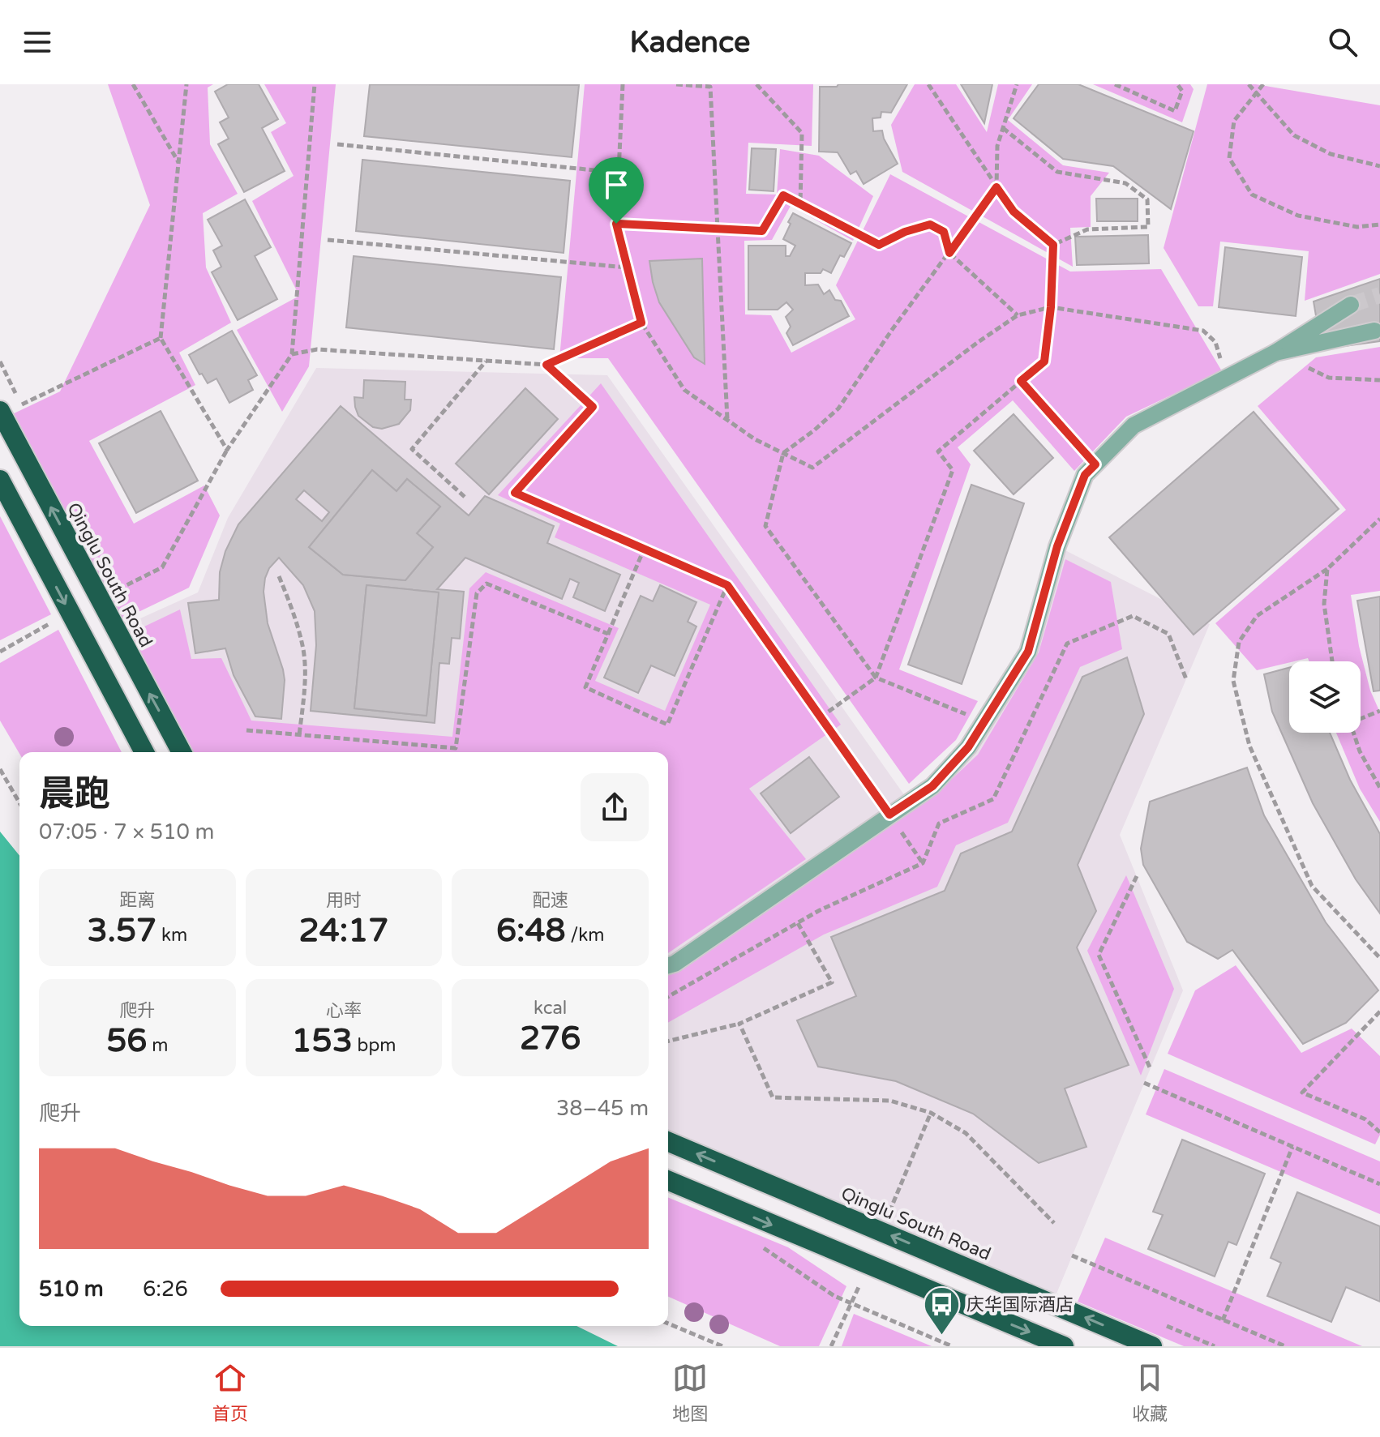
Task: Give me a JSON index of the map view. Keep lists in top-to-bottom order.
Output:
{
  "streets": {
    "highway": ["Qinglu South Road"]
  },
  "places": {
    "bus stop": ["庆华国际酒店"]
  },
  "page": {
    "header": "Kadence",
    "heading": ["晨跑", "07:05 · 7 × 510 m"],
    "stats": [
      ["距离", "3.57 km"],
      ["用时", "24:17"],
      ["配速", "6:48 /km"],
      ["爬升", "56 m"],
      ["心率", "153 bpm"],
      ["kcal", "276"]
    ],
    "chart": ["爬升", "38–45 m"],
    "list": [
      {
        "name": "510 m",
        "note": "6:26"
      }
    ],
    "tabs": ["首页", "地图", "收藏"]
  }
}
